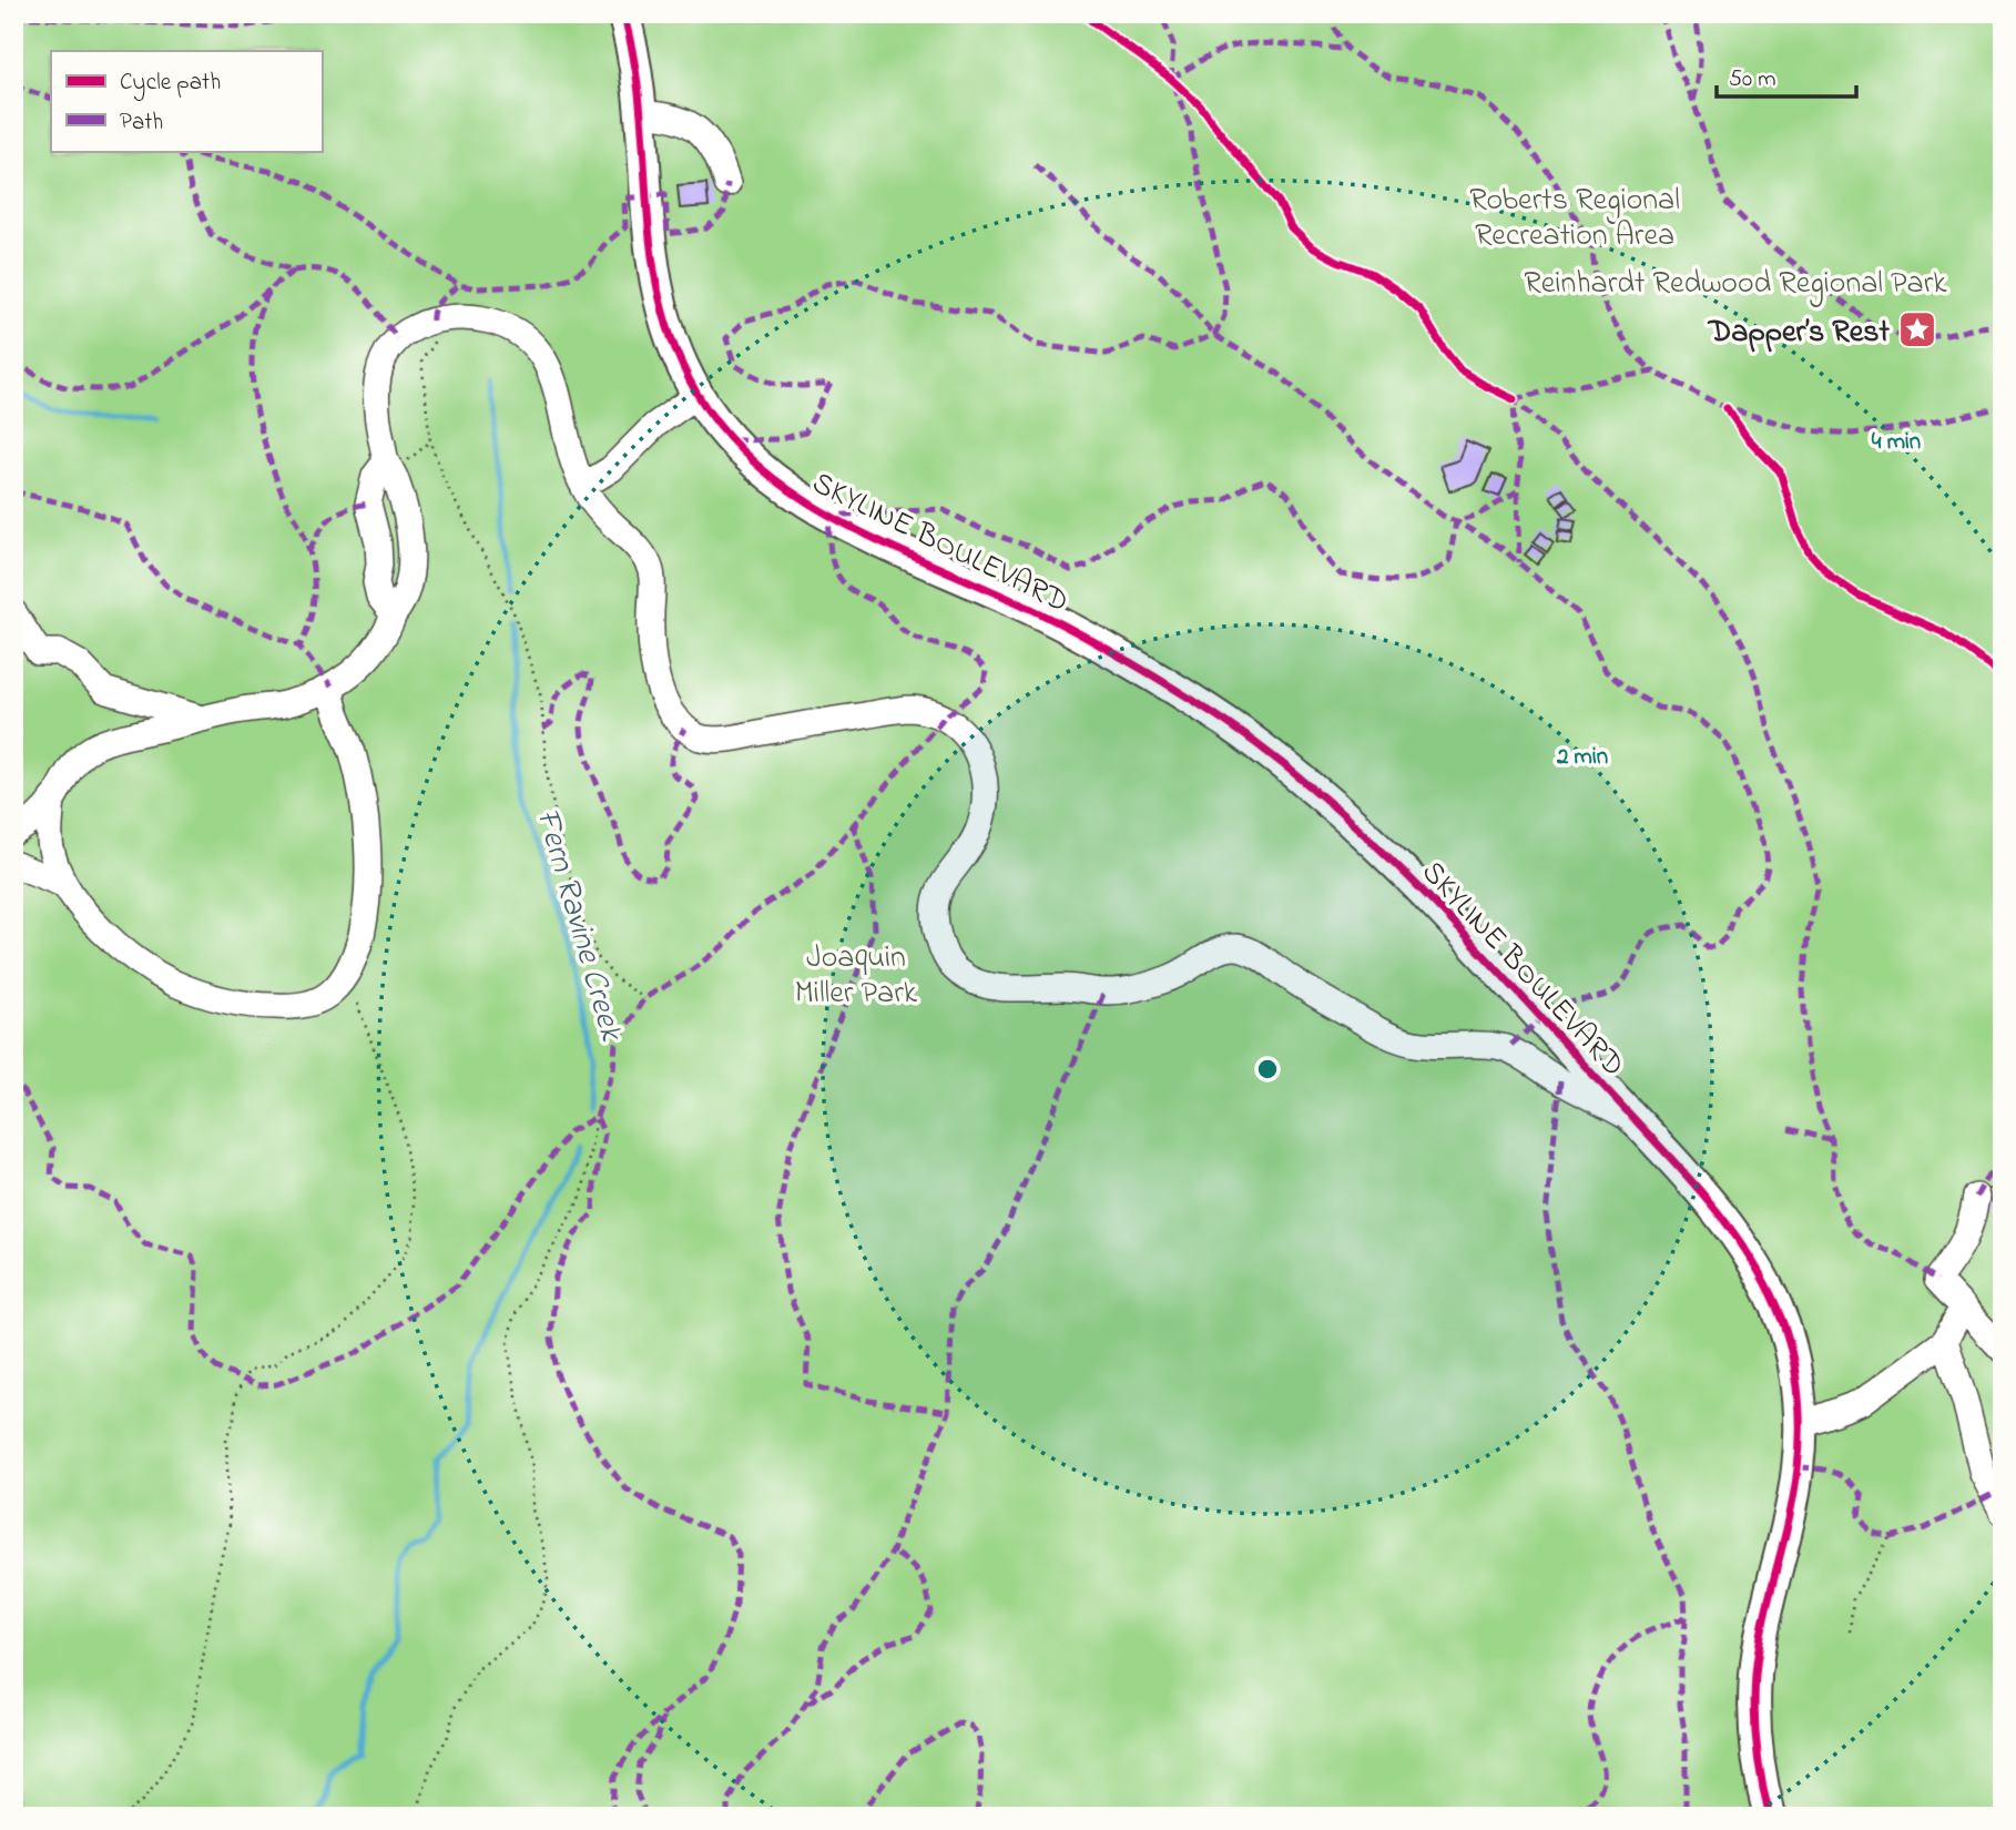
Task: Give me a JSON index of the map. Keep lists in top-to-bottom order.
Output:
{
  "streets": {
    "main road": ["SKYLINE BOULEVARD"]
  },
  "water": ["Fern Ravine Creek"],
  "parks": ["Roberts Regional Recreation Area", "Reinhardt Redwood Regional Park", "Joaquin Miller Park"],
  "places": {
    "place": ["Dapper’s Rest"]
  },
  "legend": ["Cycle path", "Path"],
  "scale_bar": "50 m",
  "rings": ["4 min", "2 min"]
}
